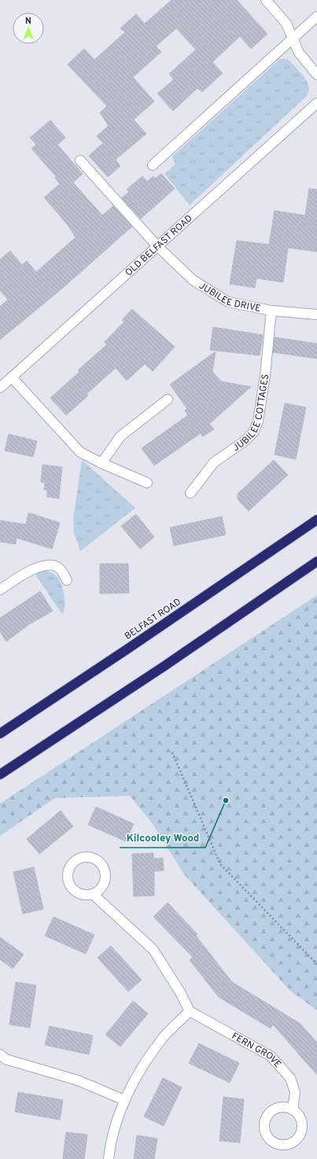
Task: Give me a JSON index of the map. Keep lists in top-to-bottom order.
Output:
{
  "streets": {
    "highway": ["BELFAST ROAD"],
    "street": [
      "OLD BELFAST ROAD",
      "JUBILEE DRIVE",
      "JUBILEE COTTAGES",
      "FERN GROVE"
    ]
  },
  "crossings": [
    ["OLD BELFAST ROAD", "JUBILEE DRIVE"],
    ["JUBILEE DRIVE", "JUBILEE COTTAGES"]
  ],
  "places": ["Kilcooley Wood"],
  "north": "top"
}
